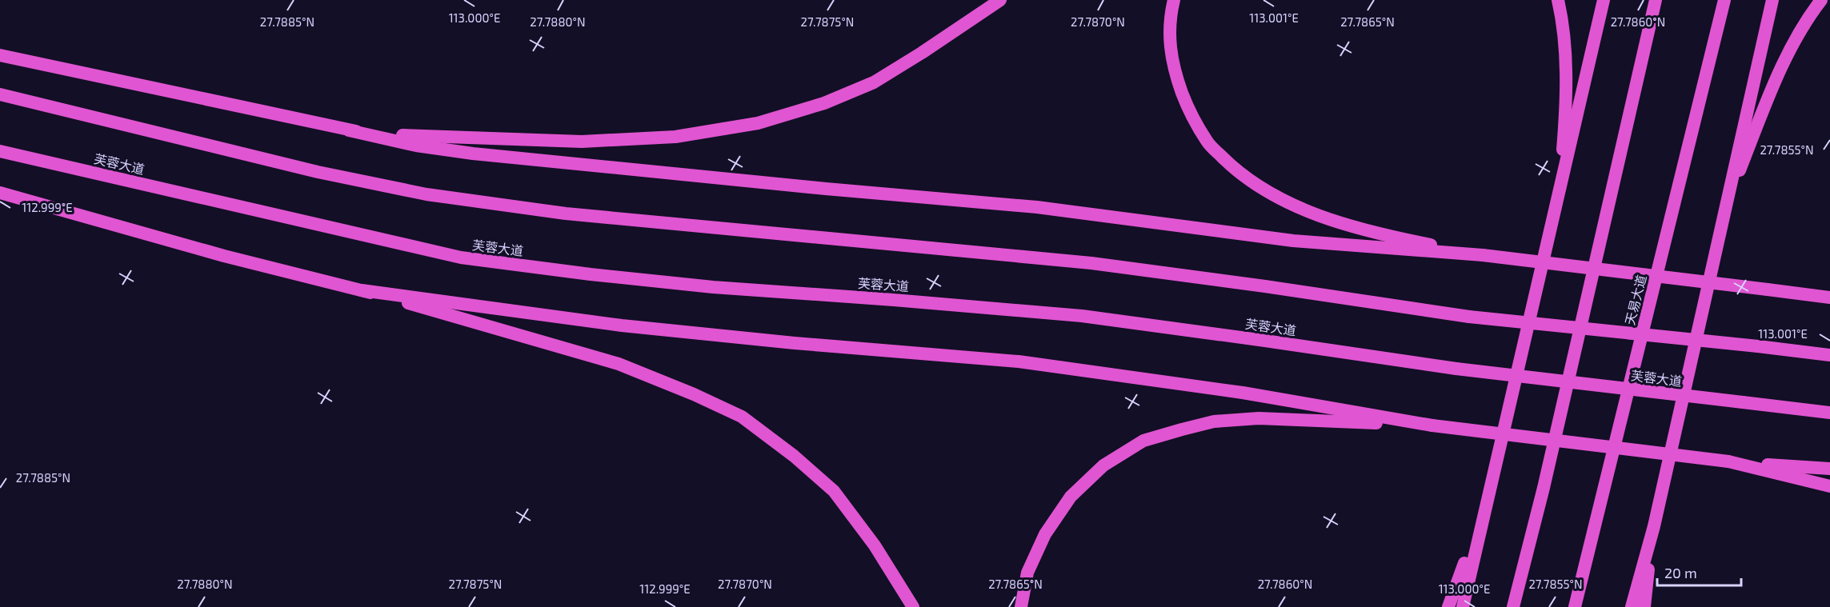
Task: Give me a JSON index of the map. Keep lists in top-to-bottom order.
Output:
{
  "streets": {
    "highway": ["芙蓉大道", "天易大道"]
  },
  "scale_bar": "20 m",
  "coordinates": [
    "113.000°E",
    "113.001°E",
    "27.7880°N",
    "27.7860°N",
    "27.7885°N",
    "27.7875°N",
    "27.7870°N",
    "27.7865°N",
    "27.7855°N",
    "112.999°E"
  ]
}
